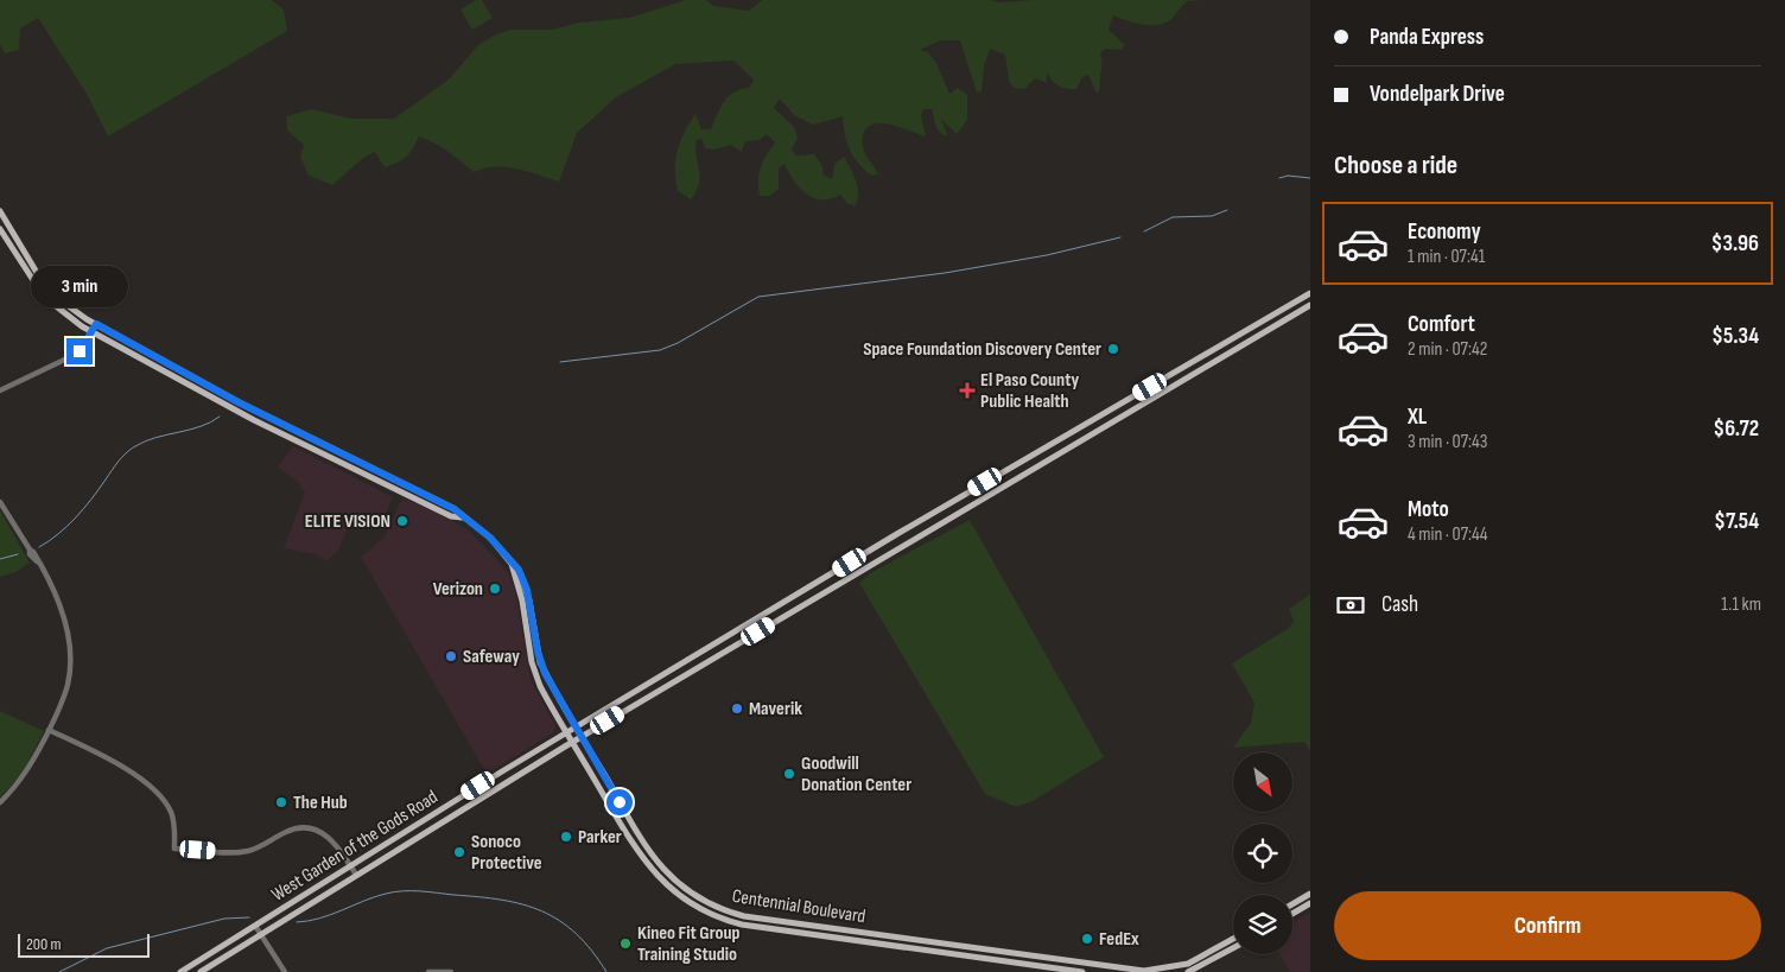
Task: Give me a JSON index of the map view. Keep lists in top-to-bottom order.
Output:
{
  "streets": {
    "main road": ["West Garden of the Gods Road", "Centennial Boulevard"]
  },
  "crossings": [
    ["West Garden of the Gods Road", "Centennial Boulevard"]
  ],
  "places": {
    "other": [
      "Space Foundation Discovery Center",
      "ELITE VISION",
      "Verizon",
      "Safeway",
      "Maverik",
      "Goodwill Donation Center",
      "The Hub",
      "Parker",
      "Sonoco Protective",
      "FedEx",
      "Kineo Fit Group Training Studio"
    ],
    "health": ["El Paso County Public Health"]
  },
  "scale_bar": "200 m",
  "north": "bottom right",
  "page": {
    "banner": ["Panda Express", "Vondelpark Drive"],
    "heading": "Choose a ride",
    "list": [
      {
        "name": "Economy",
        "note": "1 min · 07:41",
        "value": "$3.96"
      },
      {
        "name": "Comfort",
        "note": "2 min · 07:42",
        "value": "$5.34"
      },
      {
        "name": "XL",
        "note": "3 min · 07:43",
        "value": "$6.72"
      },
      {
        "name": "Moto",
        "note": "4 min · 07:44",
        "value": "$7.54"
      }
    ],
    "bubble": "3 min",
    "pay": ["Cash", "1.1 km"],
    "buttons": "Confirm",
    "scale": "200 m"
  }
}
